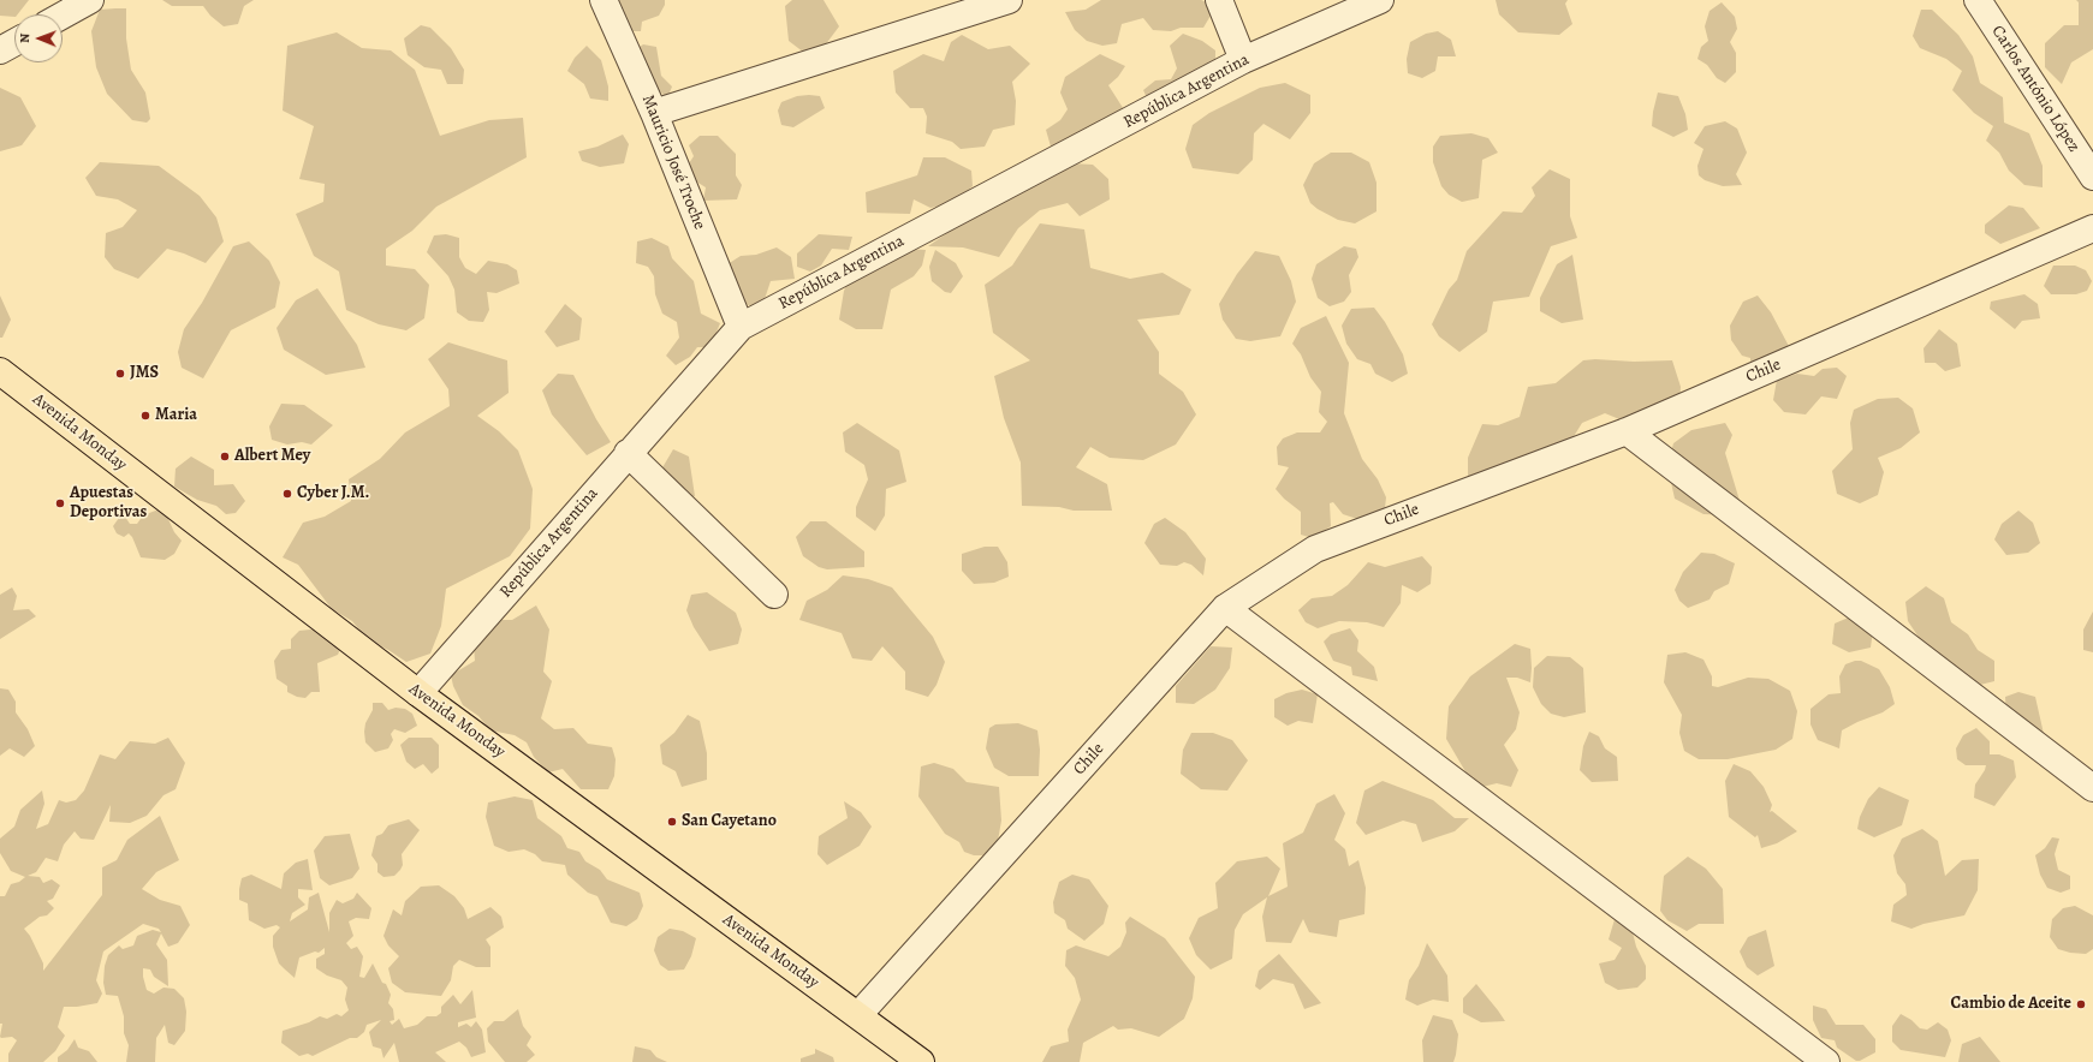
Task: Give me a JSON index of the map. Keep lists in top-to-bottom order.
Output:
{
  "streets": {
    "main road": ["Avenida Monday"],
    "street": [
      "Carlos António López",
      "República Argentina",
      "Mauricio José Troche",
      "Chile"
    ]
  },
  "crossings": [
    ["República Argentina", "Mauricio José Troche"],
    ["República Argentina", "Avenida Monday"],
    ["Chile", "Avenida Monday"]
  ],
  "places": [
    "JMS",
    "Maria",
    "Albert Mey",
    "Cyber J.M.",
    "Apuestas Deportivas",
    "San Cayetano",
    "Cambio de Aceite"
  ],
  "north": "left"
}
